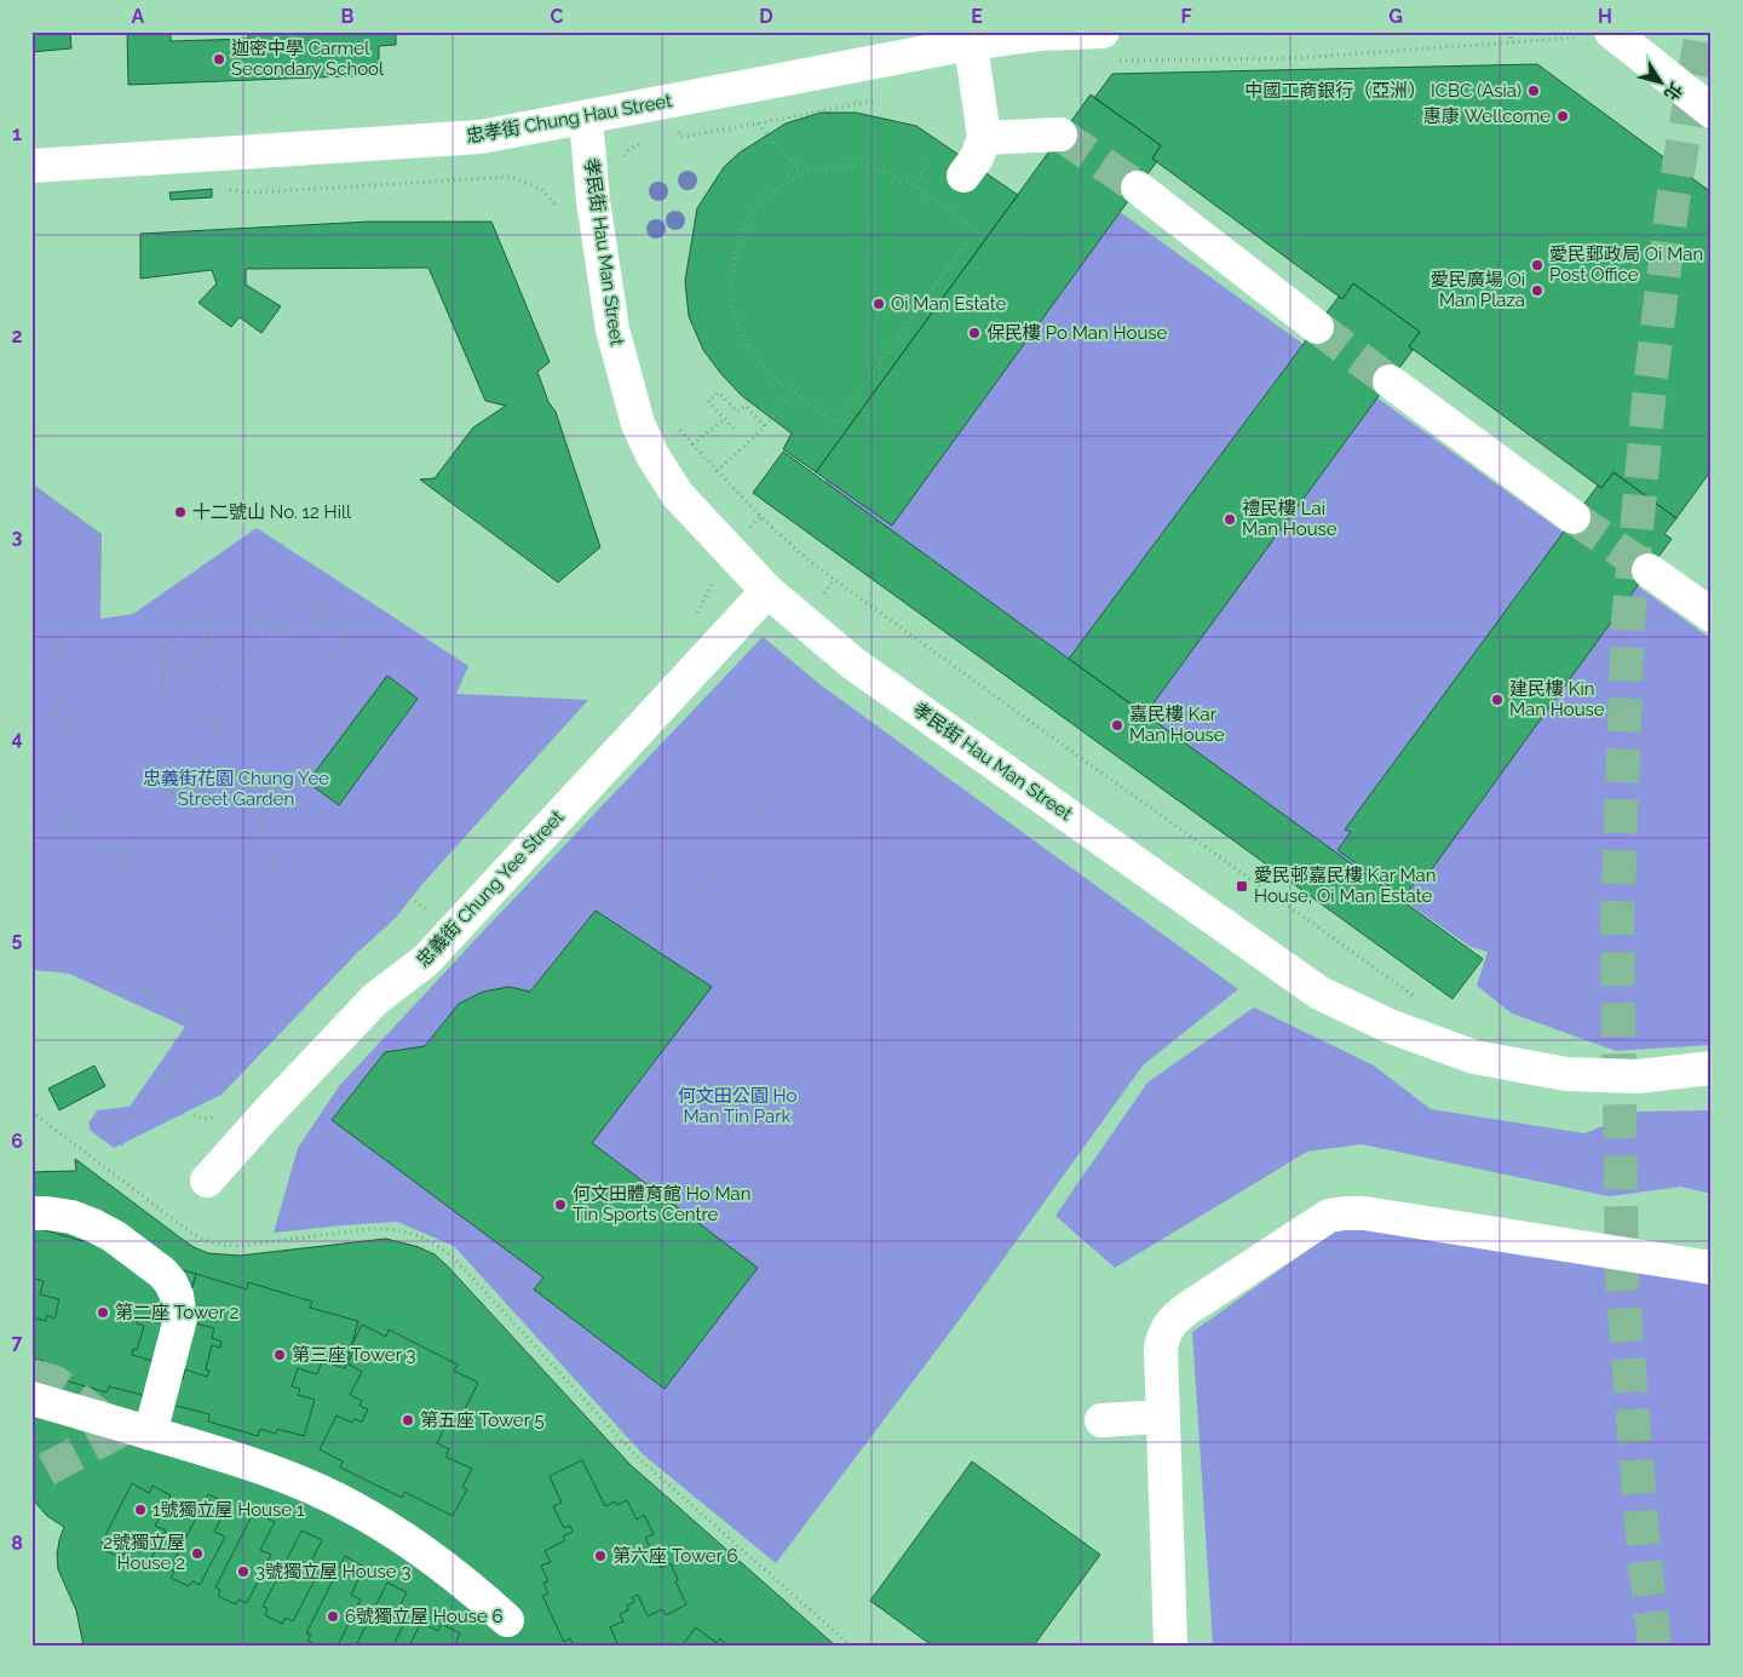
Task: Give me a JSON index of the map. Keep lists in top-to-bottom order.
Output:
{
  "streets": {
    "street": ["忠孝街 Chung Hau Street", "孝民街 Hau Man Street", "忠義街 Chung Yee Street"]
  },
  "crossings": [
    ["忠孝街 Chung Hau Street", "孝民街 Hau Man Street"],
    ["孝民街 Hau Man Street", "忠義街 Chung Yee Street"]
  ],
  "parks": ["忠義街花園 Chung Yee Street Garden", "何文田公園 Ho Man Tin Park"],
  "places": {
    "other": [
      "迦密中學 Carmel Secondary School",
      "中國工商銀行（亞洲） ICBC (Asia)",
      "惠康 Wellcome",
      "愛民郵政局 Oi Man Post Office",
      "愛民廣場 Oi Man Plaza",
      "Oi Man Estate",
      "保民樓 Po Man House",
      "十二號山 No. 12 Hill",
      "禮民樓 Lai Man House",
      "建民樓 Kin Man House",
      "嘉民樓 Kar Man House",
      "何文田體育館 Ho Man Tin Sports Centre",
      "第二座 Tower 2",
      "第三座 Tower 3",
      "第五座 Tower 5",
      "1號獨立屋 House 1",
      "2號獨立屋 House 2",
      "第六座 Tower 6",
      "3號獨立屋 House 3",
      "6號獨立屋 House 6"
    ],
    "transit": ["愛民邨嘉民樓 Kar Man House, Oi Man Estate"]
  },
  "north": "bottom right",
  "grid": {
    "columns": [
      "A",
      "B",
      "C",
      "D",
      "E",
      "F",
      "G",
      "H"
    ],
    "rows": [
      "1",
      "2",
      "3",
      "4",
      "5",
      "6",
      "7",
      "8"
    ]
  }
}
